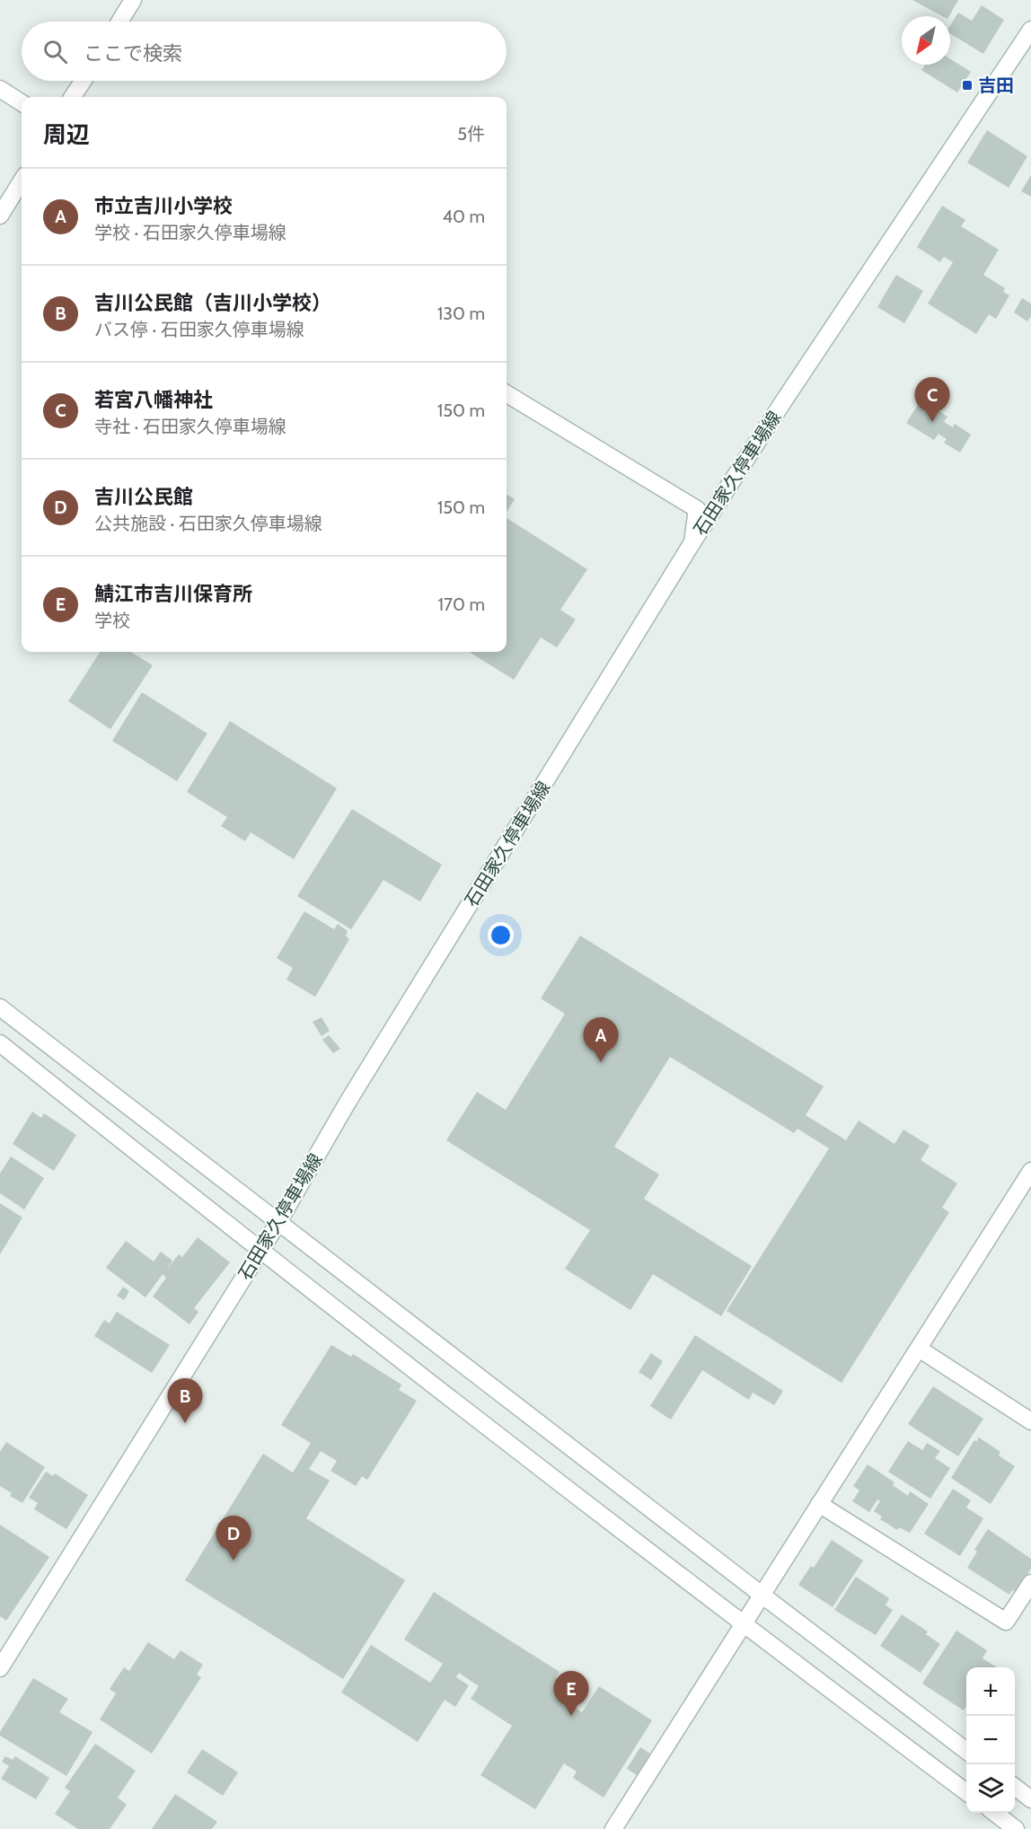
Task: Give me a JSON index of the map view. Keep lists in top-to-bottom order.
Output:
{
  "streets": {
    "street": ["石田家久停車場線"]
  },
  "places": {
    "transit": ["吉田"]
  },
  "north": "bottom left",
  "page": {
    "search": "ここで検索",
    "heading": ["周辺", "5件"],
    "list": [
      {
        "mark": "A",
        "name": "市立吉川小学校",
        "note": "学校 · 石田家久停車場線",
        "value": "40 m"
      },
      {
        "mark": "B",
        "name": "吉川公民館（吉川小学校）",
        "note": "バス停 · 石田家久停車場線",
        "value": "130 m"
      },
      {
        "mark": "C",
        "name": "若宮八幡神社",
        "note": "寺社 · 石田家久停車場線",
        "value": "150 m"
      },
      {
        "mark": "D",
        "name": "吉川公民館",
        "note": "公共施設 · 石田家久停車場線",
        "value": "150 m"
      },
      {
        "mark": "E",
        "name": "鯖江市吉川保育所",
        "note": "学校",
        "value": "170 m"
      }
    ],
    "pins": [
      "C",
      "A",
      "B",
      "D",
      "E"
    ],
    "map_buttons": ["+", "−"]
  }
}
